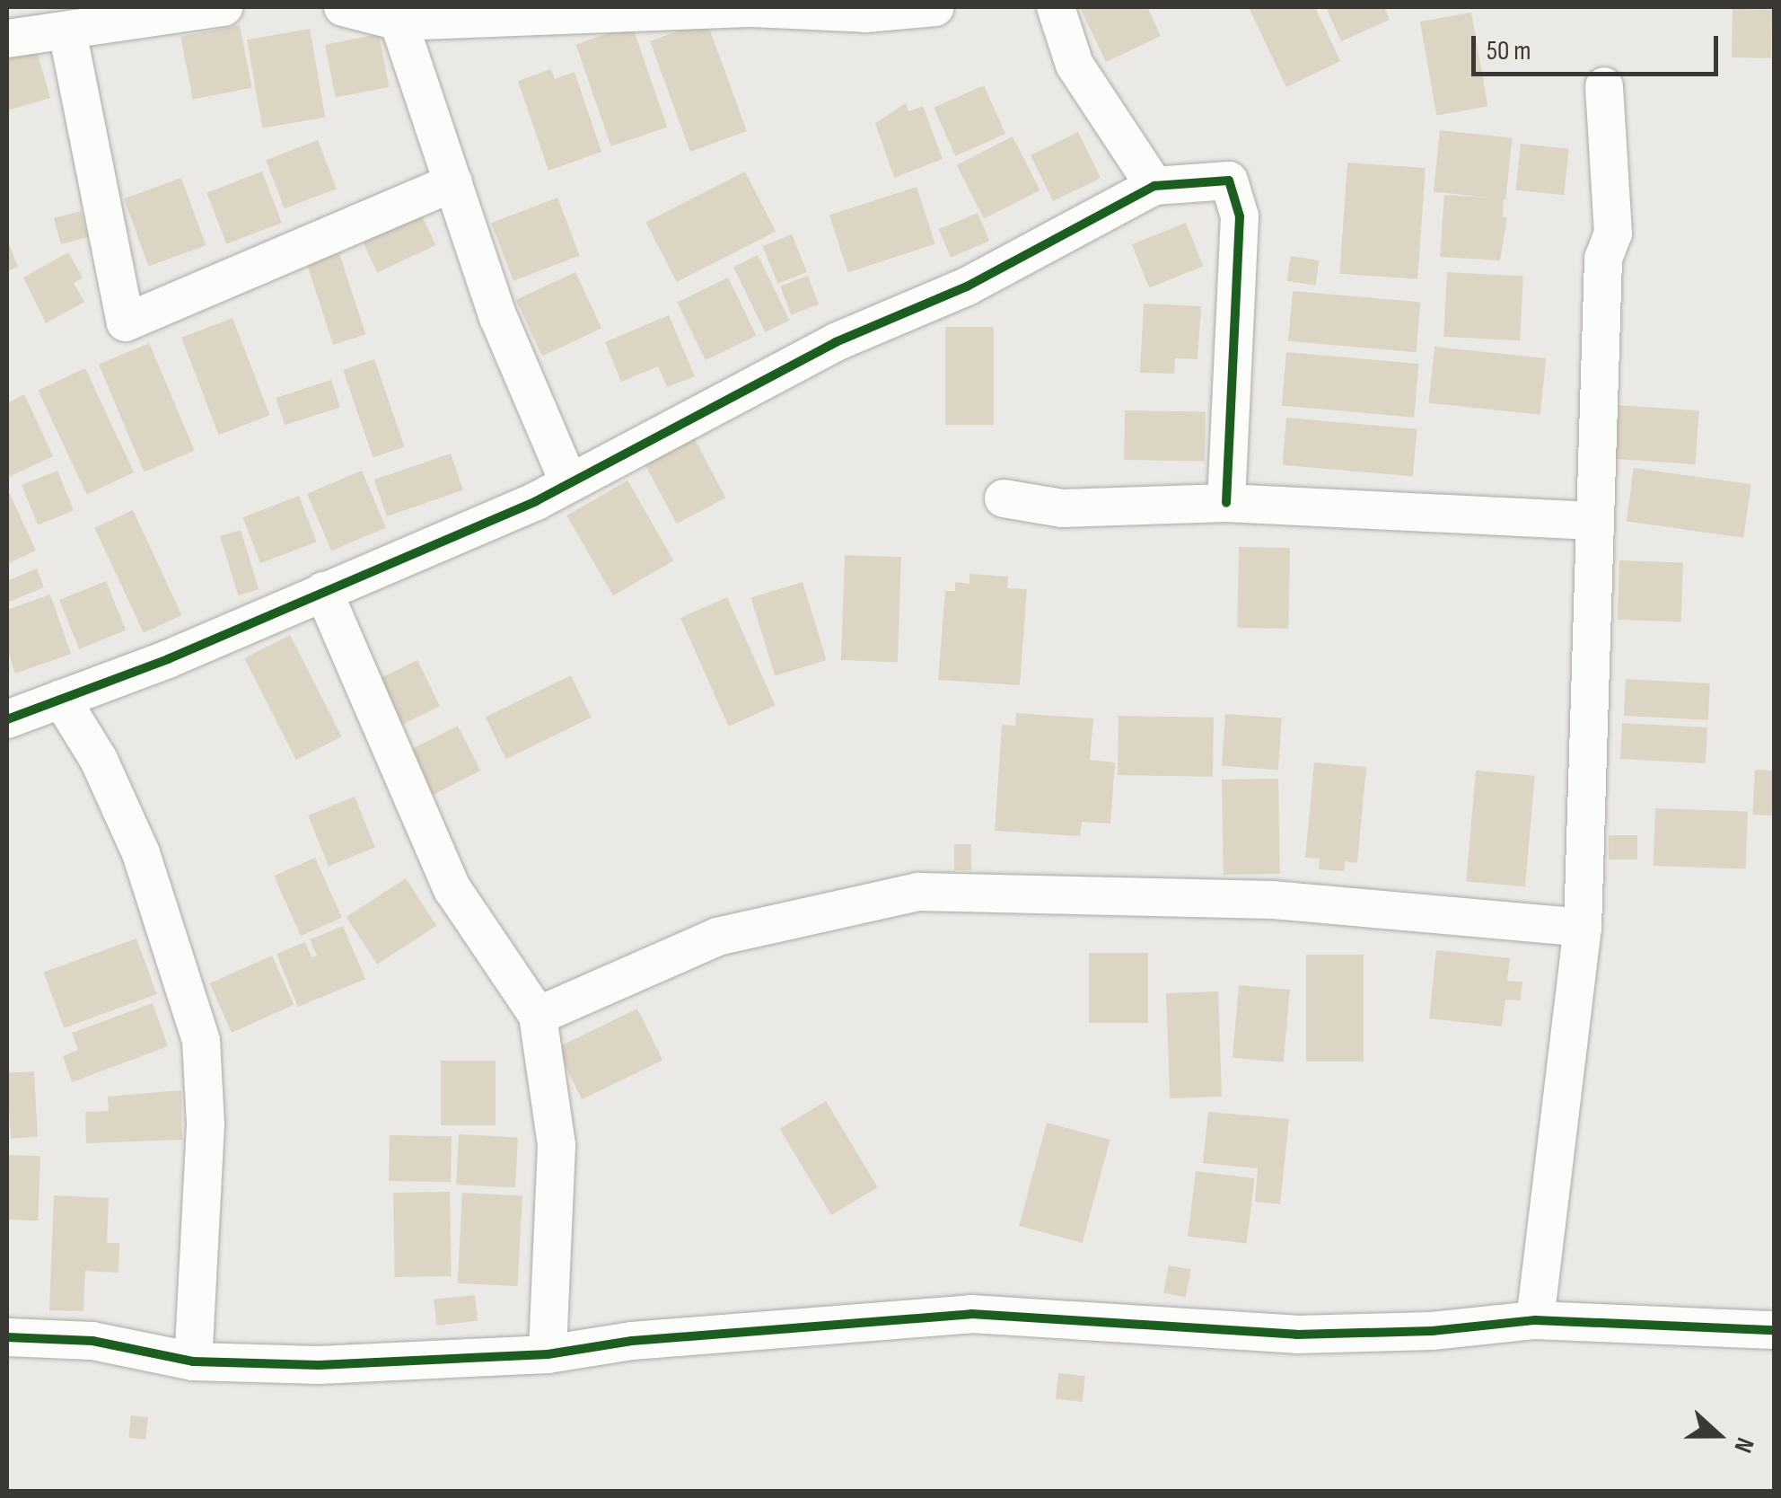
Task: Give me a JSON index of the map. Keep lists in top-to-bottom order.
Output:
{
  "scale_bar": "50 m",
  "north": "right"
}
